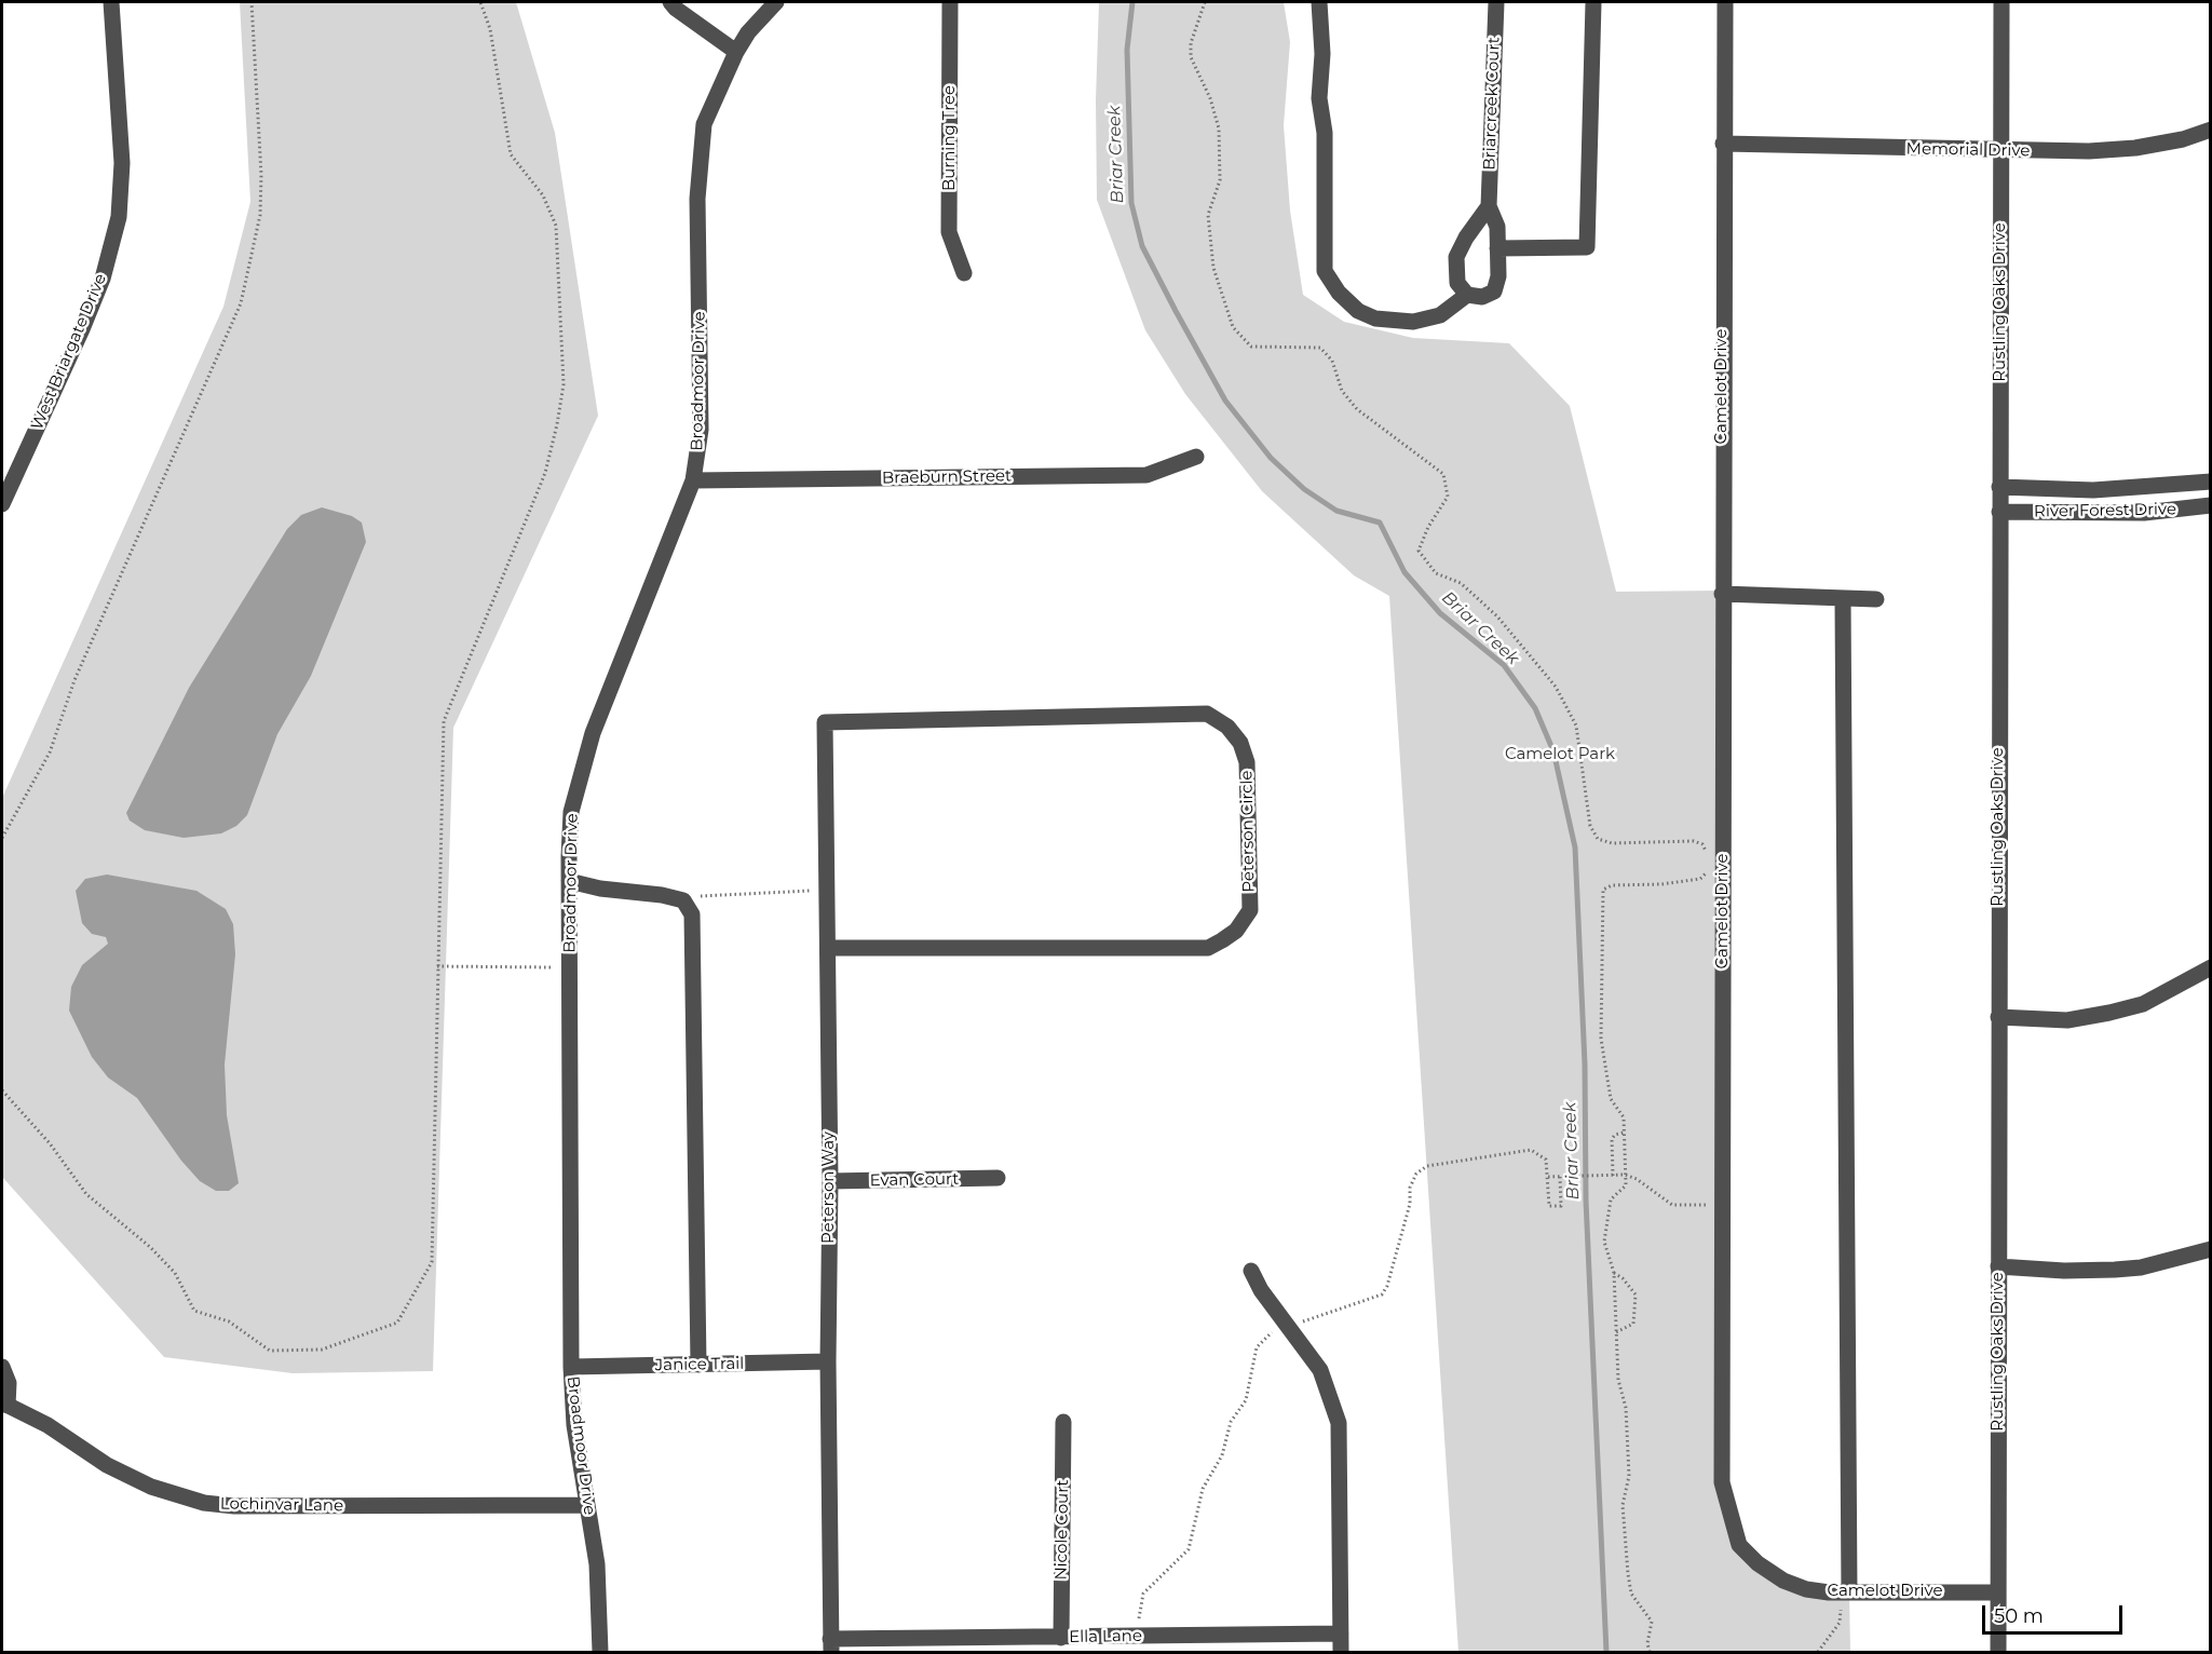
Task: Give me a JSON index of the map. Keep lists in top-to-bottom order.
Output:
{
  "streets": {
    "street": [
      "Briarcreek Court",
      "Burning Tree",
      "Memorial Drive",
      "Rustling Oaks Drive",
      "West Briargate Drive",
      "Broadmoor Drive",
      "Camelot Drive",
      "Braeburn Street",
      "River Forest Drive",
      "Peterson Circle",
      "Evan Court",
      "Peterson Way",
      "Janice Trail",
      "Lochinvar Lane",
      "Nicole Court",
      "Ella Lane"
    ]
  },
  "crossings": [
    ["Memorial Drive", "Rustling Oaks Drive"],
    ["Memorial Drive", "Camelot Drive"],
    ["Rustling Oaks Drive", "Camelot Drive"],
    ["Rustling Oaks Drive", "River Forest Drive"],
    ["Broadmoor Drive", "Braeburn Street"],
    ["Broadmoor Drive", "Janice Trail"],
    ["Broadmoor Drive", "Lochinvar Lane"],
    ["Peterson Circle", "Peterson Way"],
    ["Evan Court", "Peterson Way"],
    ["Peterson Way", "Janice Trail"],
    ["Peterson Way", "Ella Lane"],
    ["Nicole Court", "Ella Lane"]
  ],
  "water": ["Briar Creek"],
  "parks": ["Camelot Park"],
  "scale_bar": "50 m"
}
